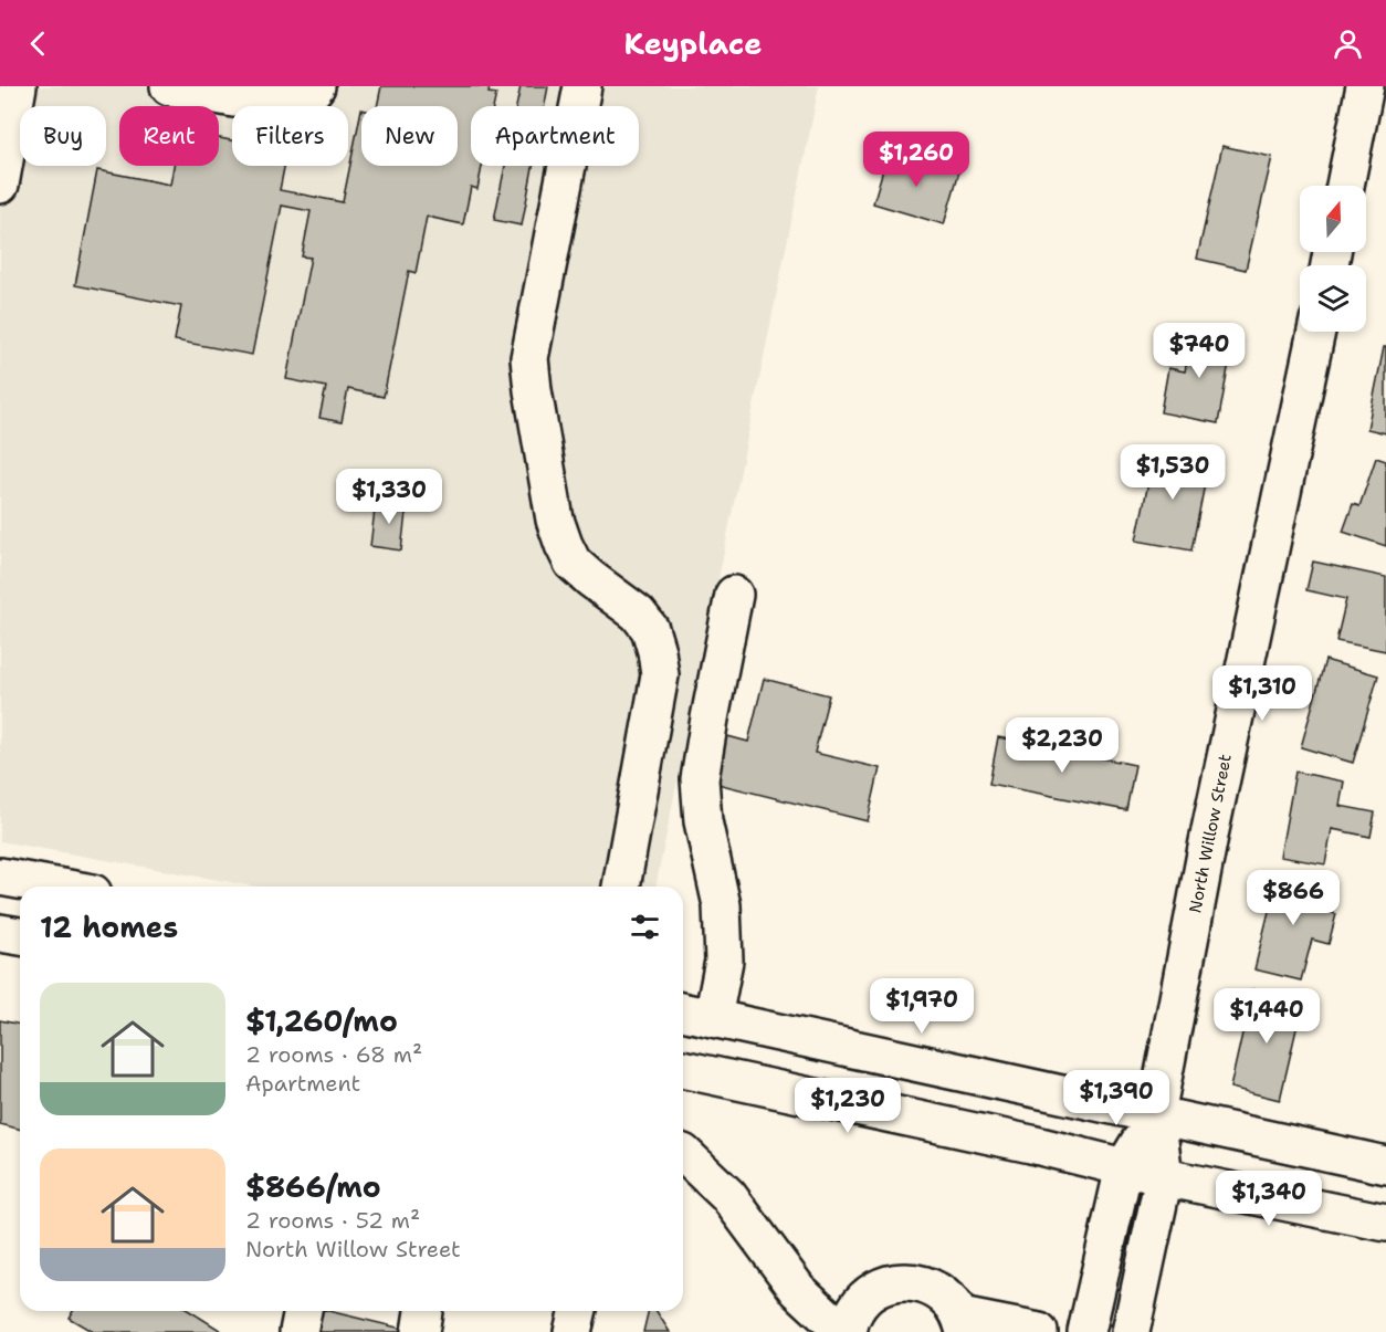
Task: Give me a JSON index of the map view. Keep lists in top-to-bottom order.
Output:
{
  "streets": {
    "main road": ["North Willow Street"]
  },
  "north": "top",
  "page": {
    "header": "Keyplace",
    "chip": [
      "Buy",
      "Rent",
      "Filters",
      "New",
      "Apartment"
    ],
    "price": [
      "$1,260",
      "$740",
      "$1,530",
      "$1,330",
      "$1,310",
      "$2,230",
      "$866",
      "$1,970",
      "$1,440",
      "$1,390",
      "$1,230",
      "$1,340"
    ],
    "heading": "12 homes",
    "list": [
      {
        "name": "$1,260/mo",
        "note": "2 rooms · 68 m² · Apartment"
      },
      {
        "name": "$866/mo",
        "note": "2 rooms · 52 m² · North Willow Street"
      }
    ]
  }
}
